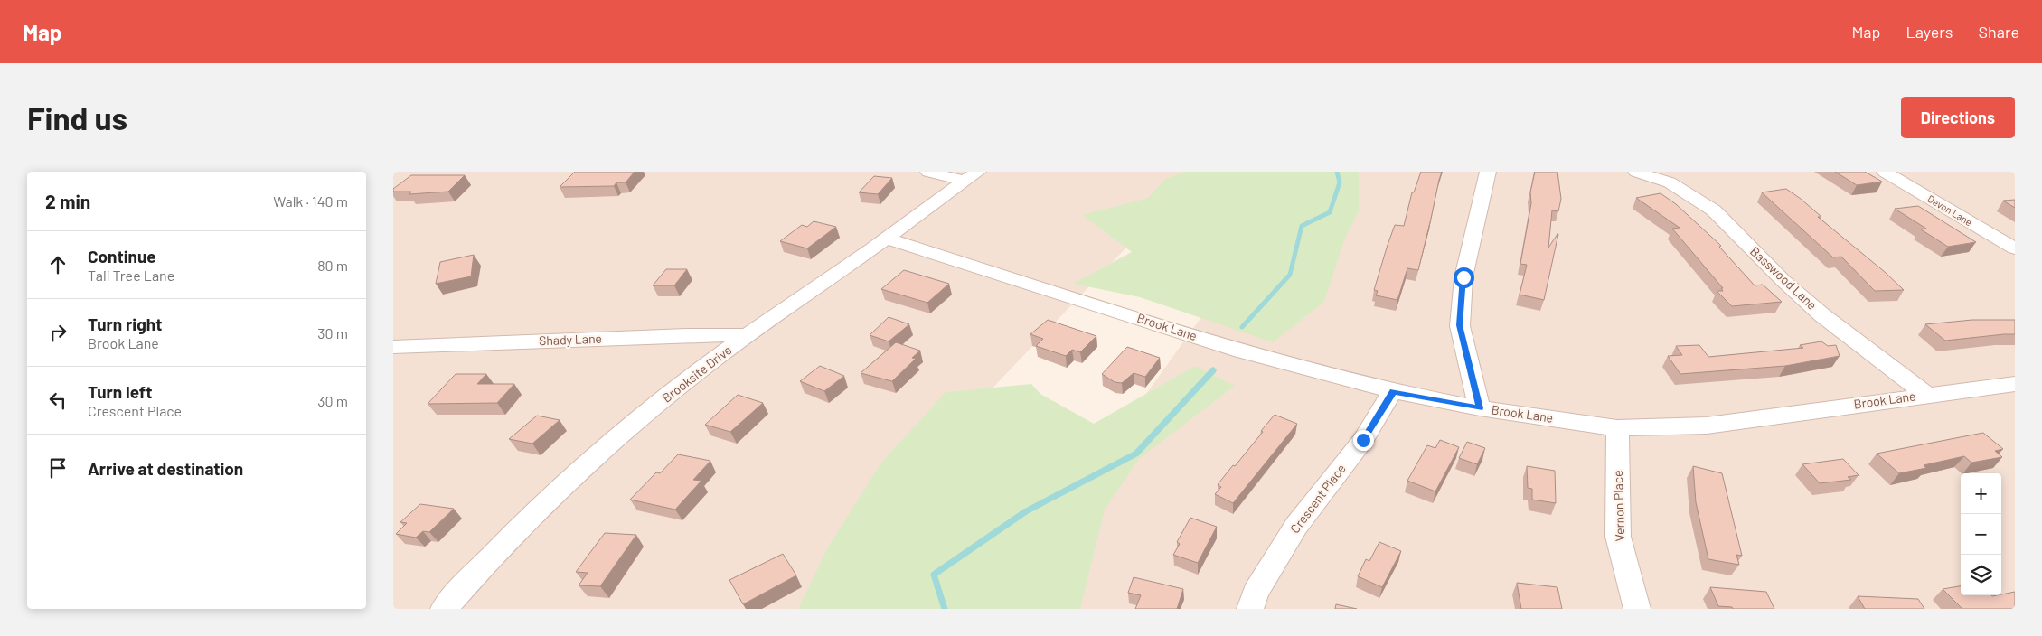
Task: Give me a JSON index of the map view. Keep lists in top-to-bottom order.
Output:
{
  "streets": {
    "street": [
      "Devon Lane",
      "Basswood Lane",
      "Brook Lane",
      "Shady Lane",
      "Brooksite Drive",
      "Crescent Place",
      "Vernon Place"
    ]
  },
  "crossings": [
    ["Basswood Lane", "Brook Lane"],
    ["Brook Lane", "Brooksite Drive"],
    ["Brook Lane", "Crescent Place"],
    ["Brook Lane", "Vernon Place"],
    ["Shady Lane", "Brooksite Drive"]
  ],
  "page": {
    "header": "Map",
    "nav": ["Map", "Layers", "Share"],
    "buttons": "Directions",
    "title": "Find us",
    "heading": ["2 min", "Walk · 140 m"],
    "list": [
      ["Continue", "Tall Tree Lane", "80 m"],
      ["Turn right", "Brook Lane", "30 m"],
      ["Turn left", "Crescent Place", "30 m"],
      "Arrive at destination"
    ],
    "map_buttons": ["+", "−"]
  }
}
